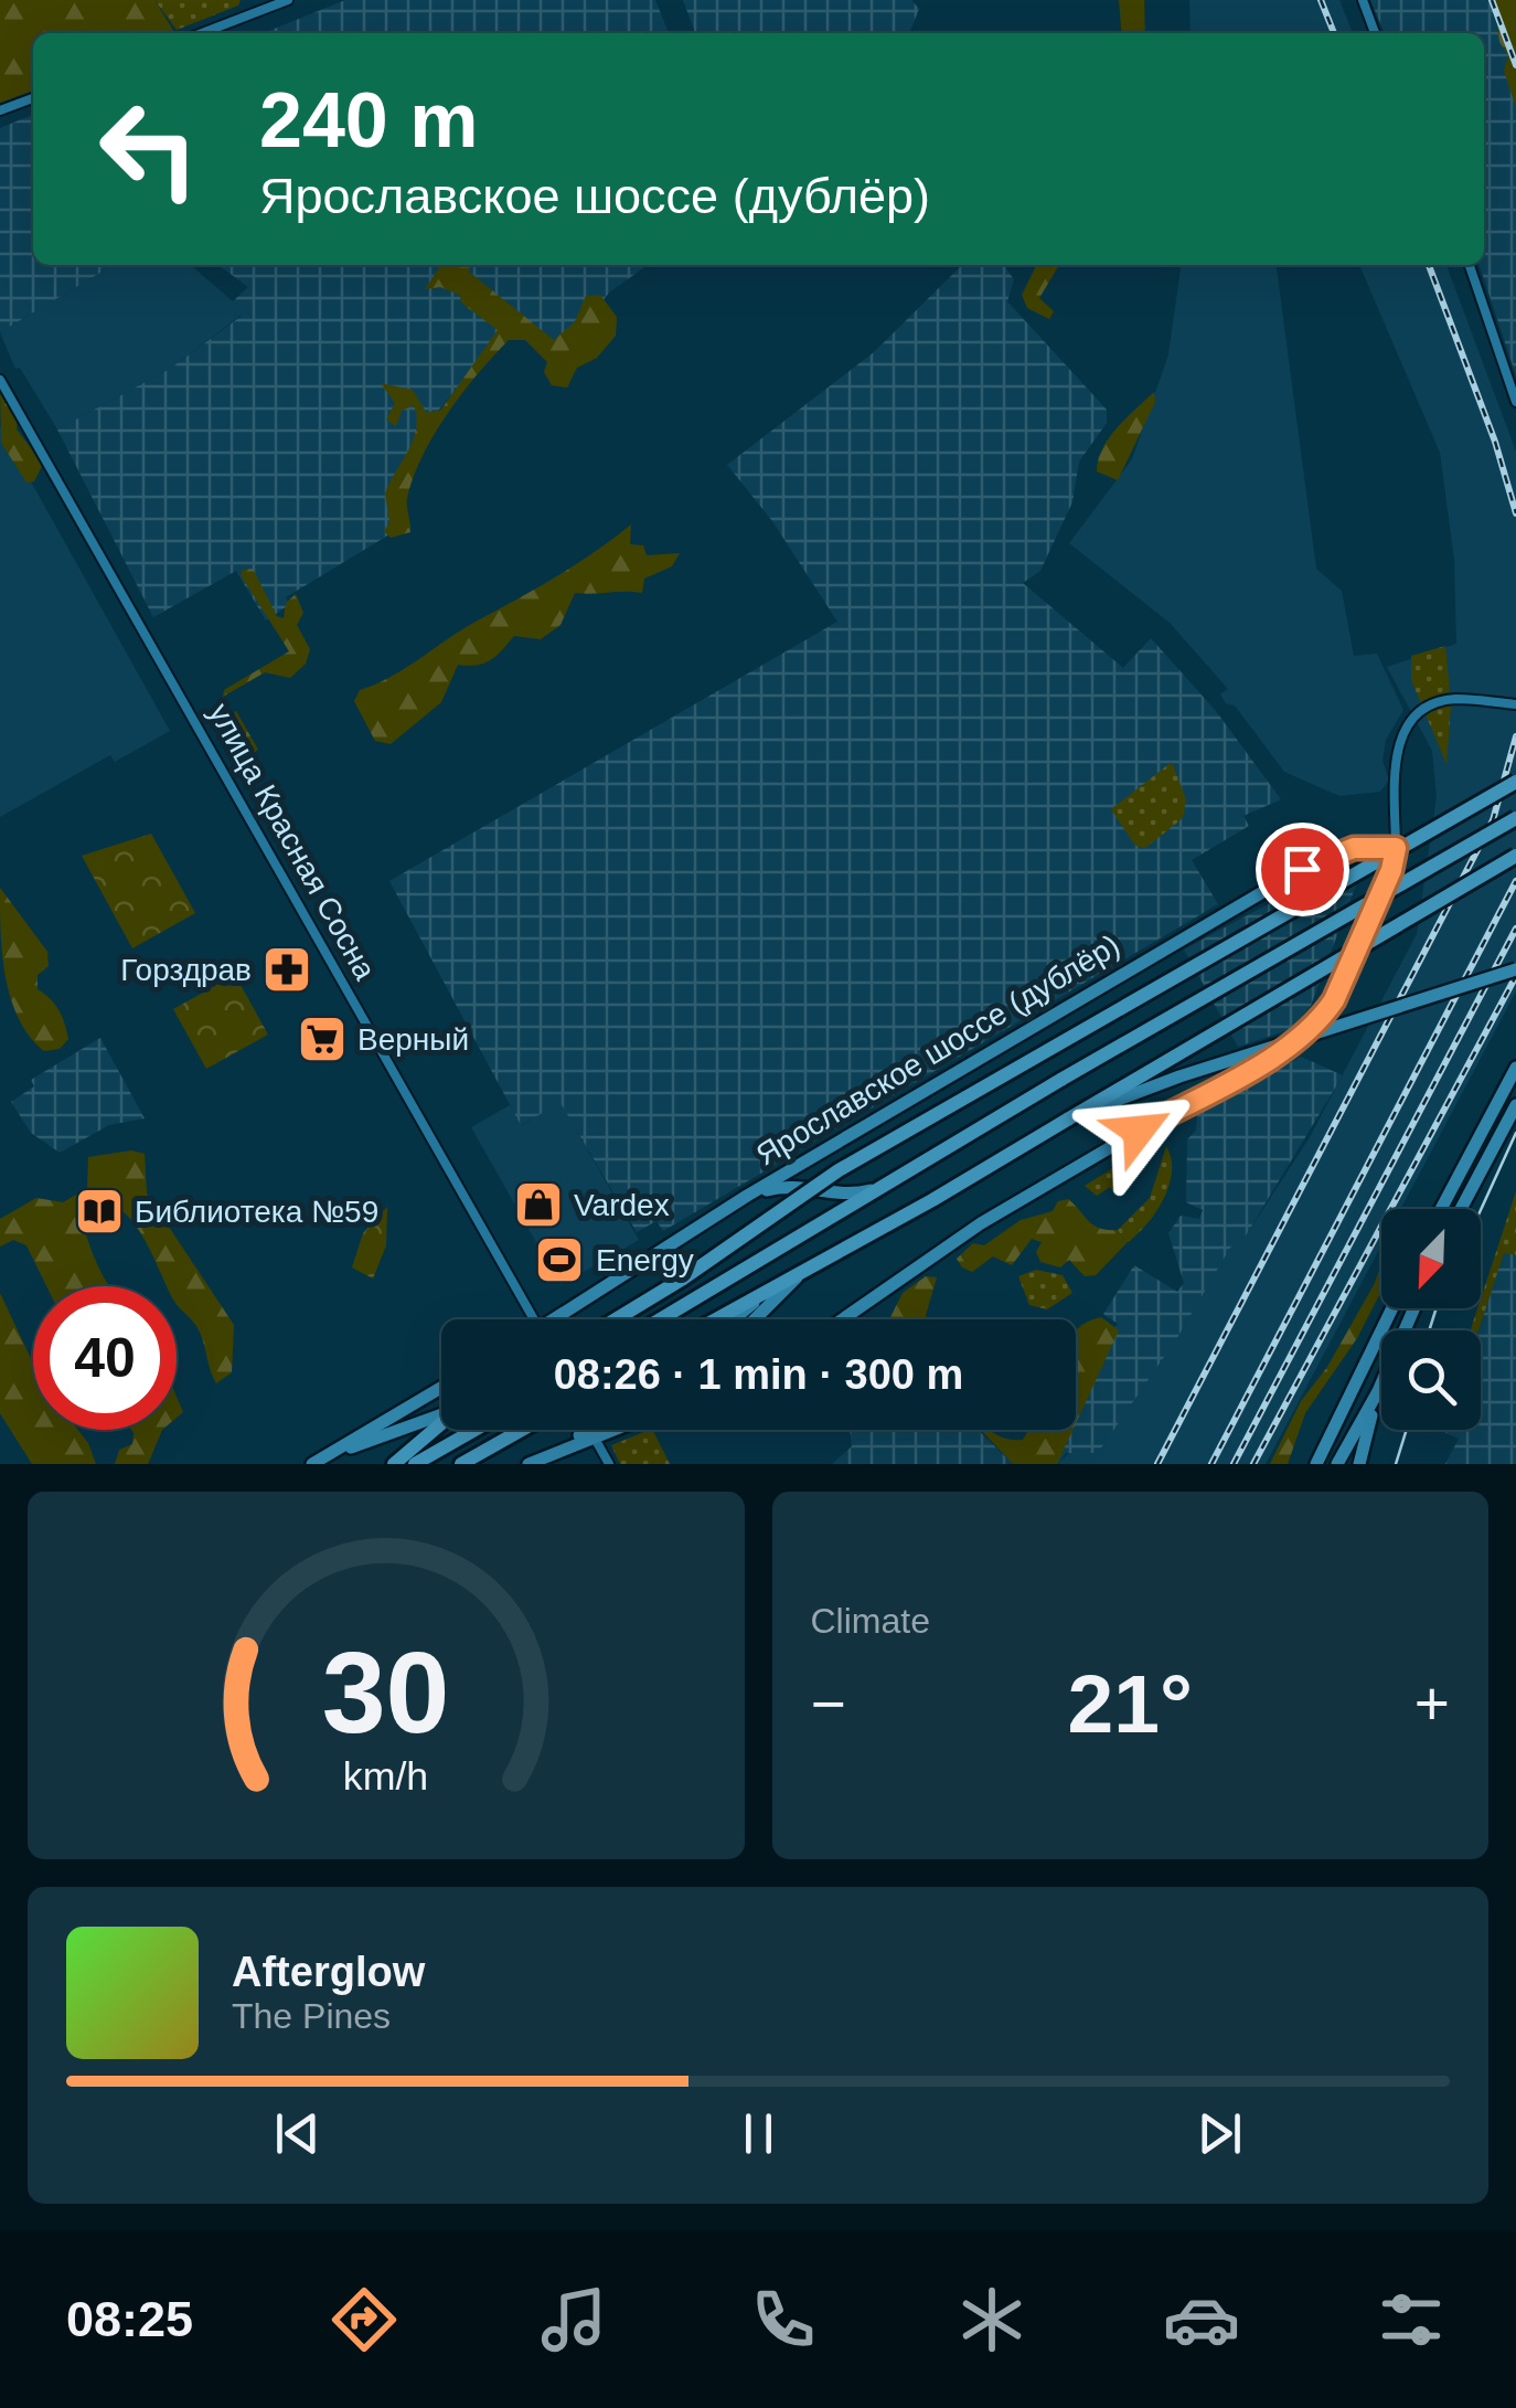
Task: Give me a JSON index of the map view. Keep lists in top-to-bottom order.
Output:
{
  "streets": {
    "street": ["улица Красная Сосна", "Ярославское шоссе (дублёр)"]
  },
  "places": {
    "pharmacy": ["Горздрав"],
    "supermarket": ["Верный"],
    "shop": ["Vardex"],
    "library": ["Библиотека №59"],
    "sports": ["Energy"]
  },
  "north": "bottom left",
  "page": {
    "turn": ["240 m", "Ярославское шоссе (дублёр)"],
    "limit": "40",
    "trip": "08:26 · 1 min · 300 m",
    "tile": "Climate",
    "heat": ["−", "21°", "+"],
    "song": ["Afterglow", "The Pines"],
    "tabs": "08:25",
    "gauge": ["30", "km/h"]
  }
}
